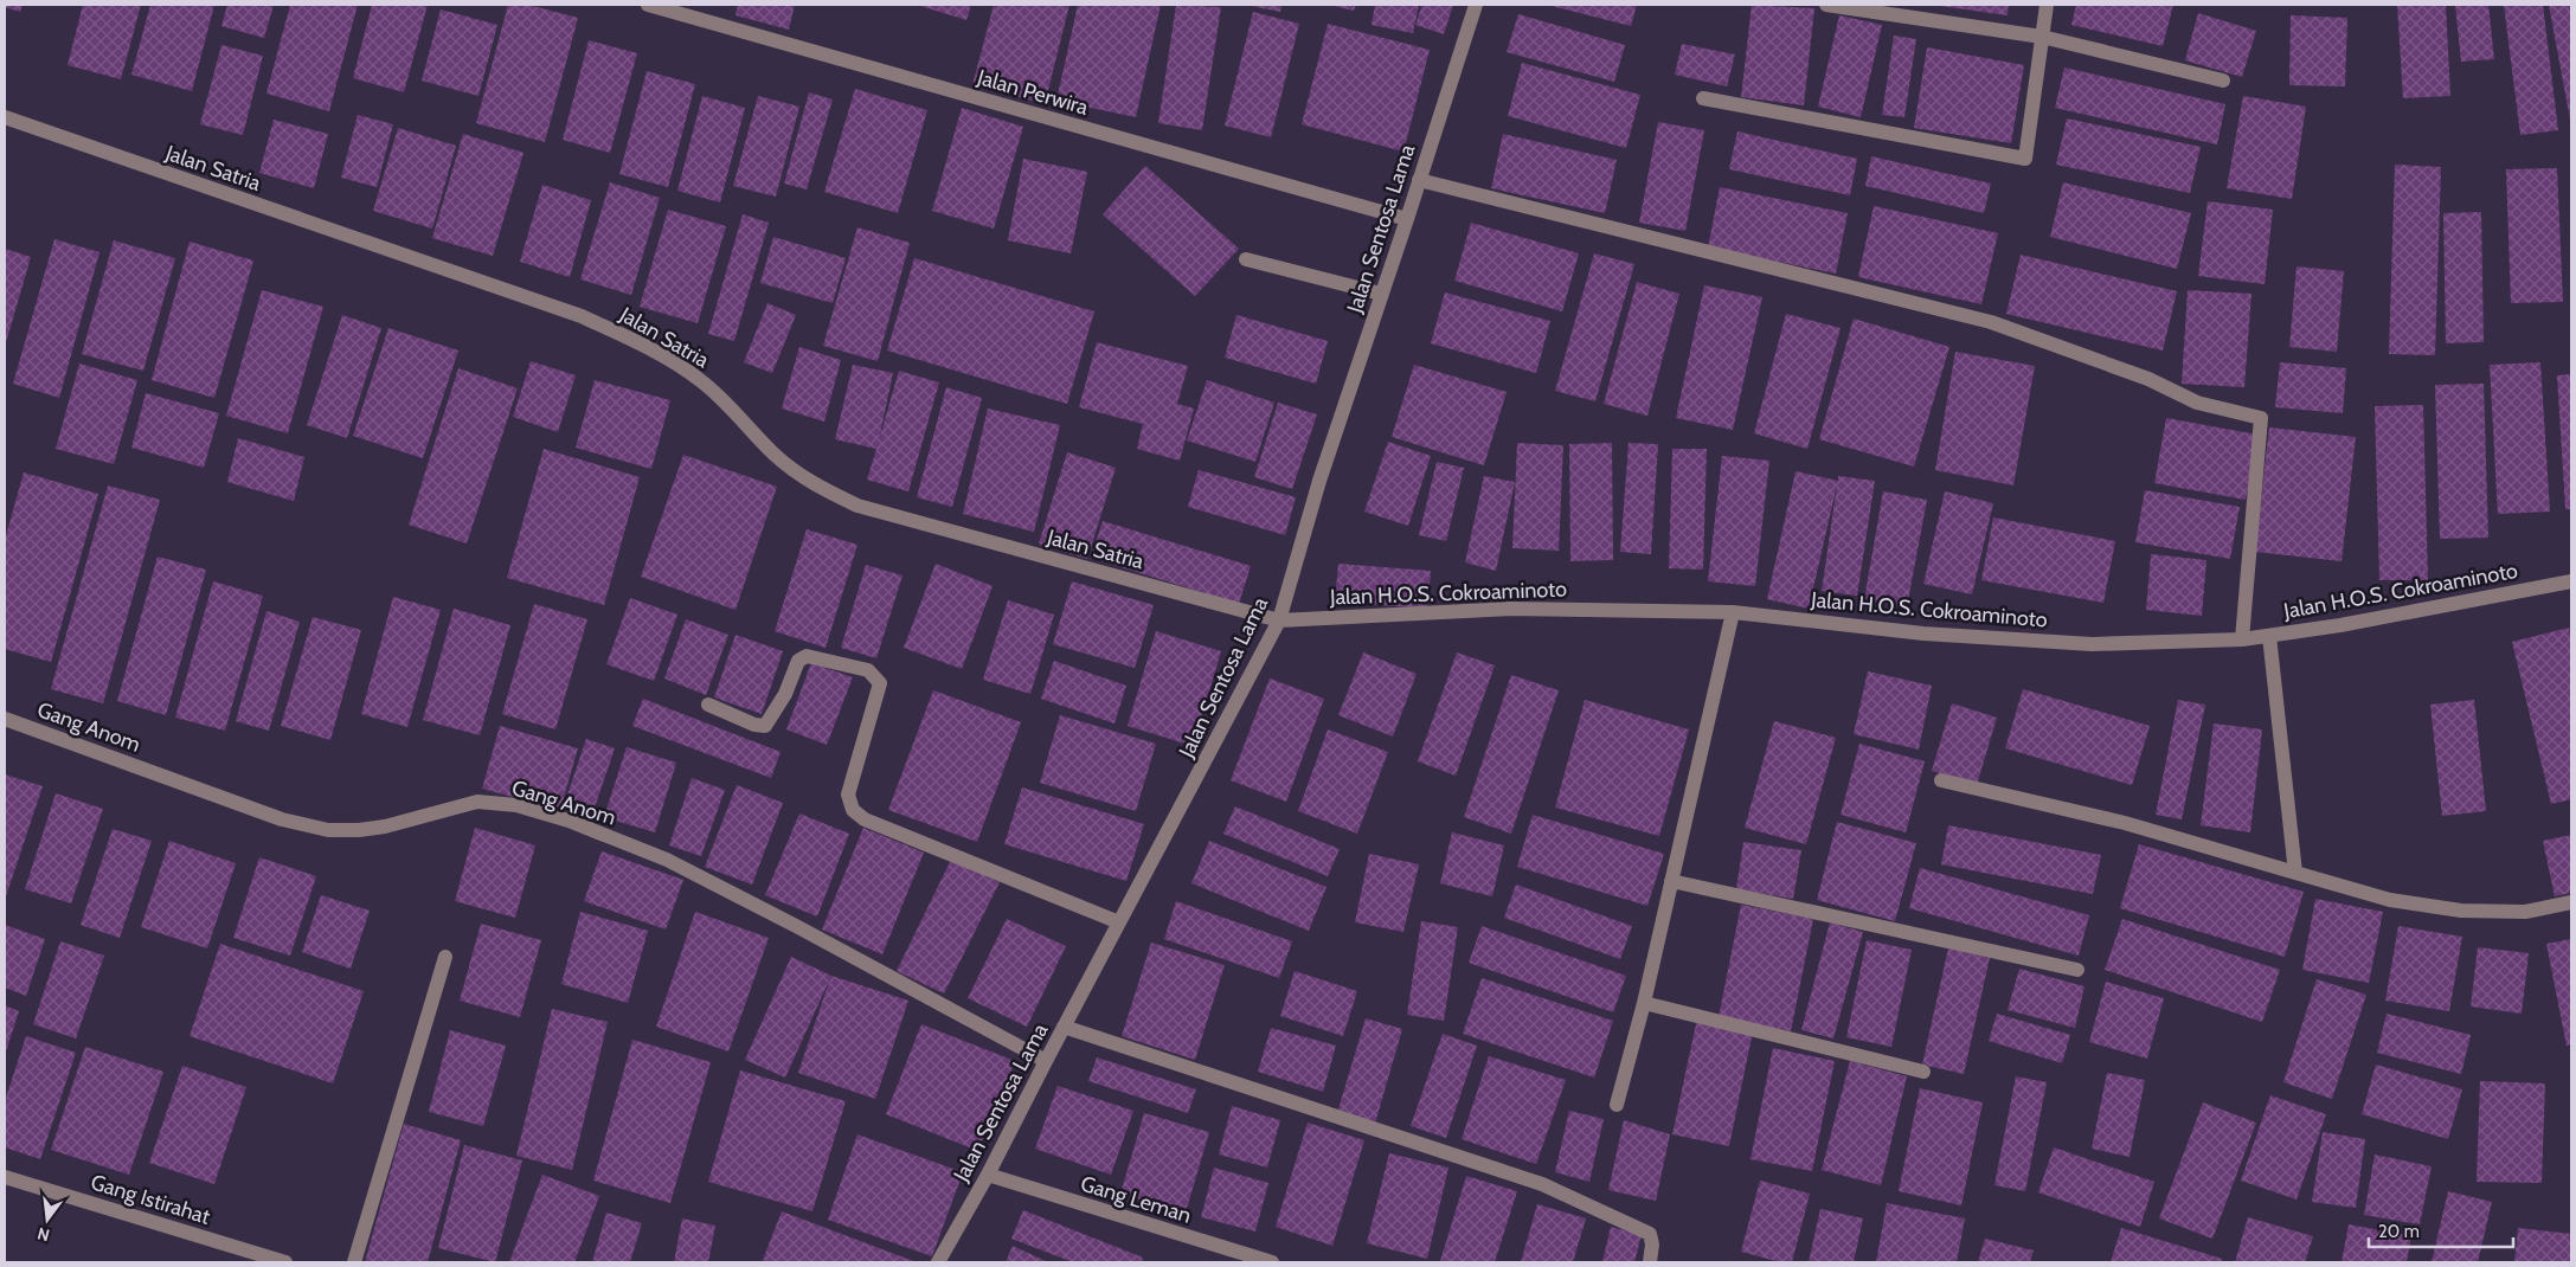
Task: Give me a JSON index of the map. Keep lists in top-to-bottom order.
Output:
{
  "streets": {
    "street": [
      "Jalan Perwira",
      "Jalan Satria",
      "Jalan Sentosa Lama",
      "Jalan H.O.S. Cokroaminoto",
      "Gang Anom",
      "Gang Istirahat",
      "Gang Leman"
    ]
  },
  "crossings": [
    ["Jalan Perwira", "Jalan Sentosa Lama"],
    ["Jalan Satria", "Jalan Sentosa Lama"],
    ["Jalan Satria", "Jalan H.O.S. Cokroaminoto"],
    ["Jalan Sentosa Lama", "Jalan H.O.S. Cokroaminoto"],
    ["Jalan Sentosa Lama", "Gang Anom"],
    ["Jalan Sentosa Lama", "Gang Leman"]
  ],
  "scale_bar": "20 m",
  "north": "bottom"
}
